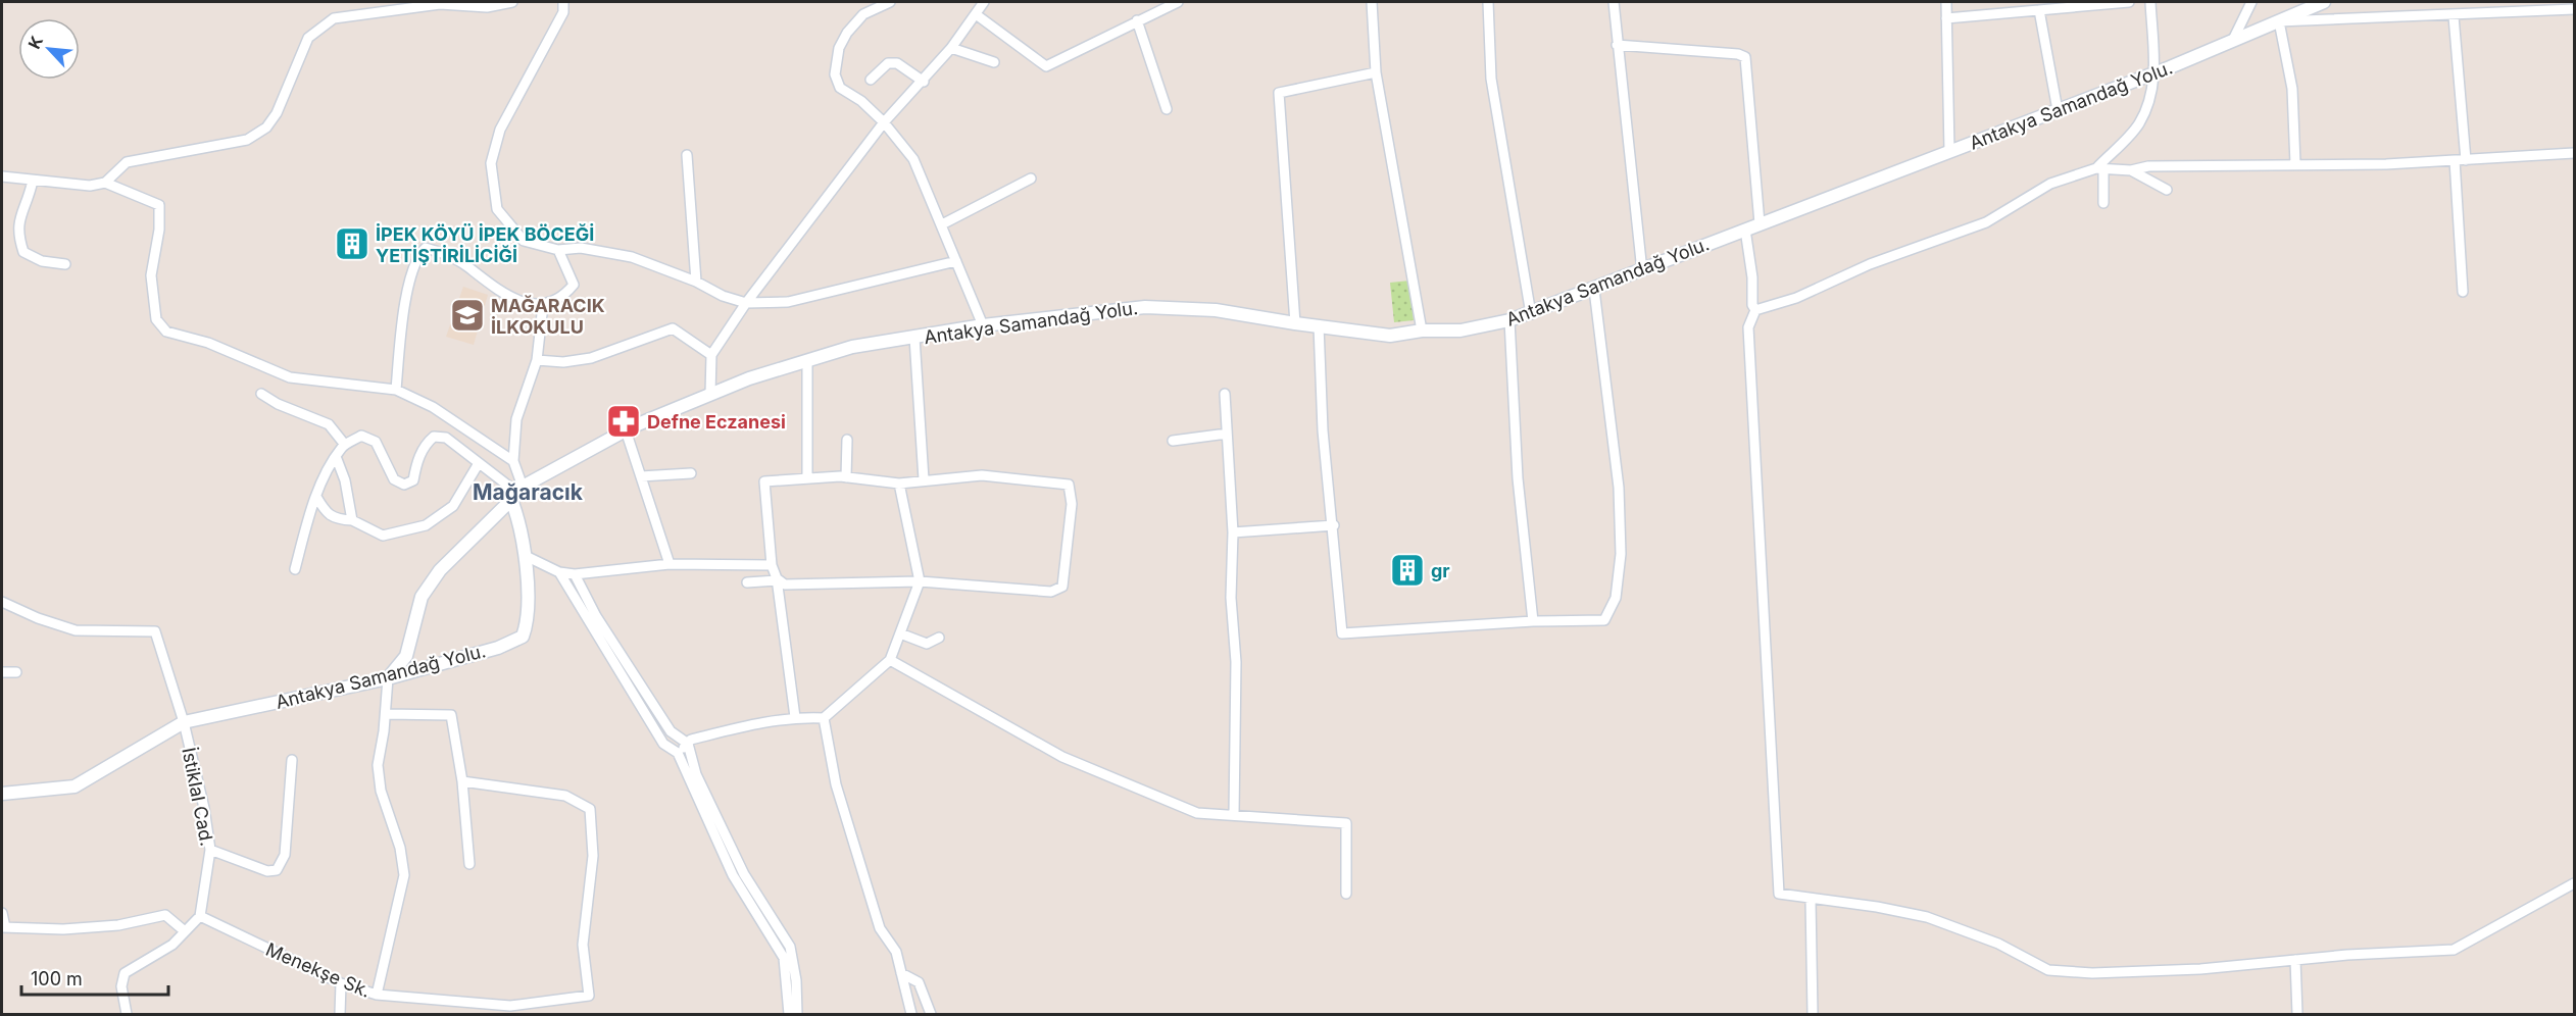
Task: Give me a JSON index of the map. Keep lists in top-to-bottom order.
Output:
{
  "streets": {
    "street": ["Antakya Samandağ Yolu.", "İstiklal Cad.", "Menekşe Sk."]
  },
  "crossings": [
    ["Antakya Samandağ Yolu.", "İstiklal Cad."],
    ["İstiklal Cad.", "Menekşe Sk."]
  ],
  "districts": ["Mağaracık"],
  "places": {
    "building": ["İPEK KÖYÜ İPEK BÖCEĞİ YETİŞTİRİLİCİĞİ", "gr"],
    "school or university": ["MAĞARACIK İLKOKULU"],
    "pharmacy": ["Defne Eczanesi"]
  },
  "scale_bar": "100 m",
  "north": "top left"
}
